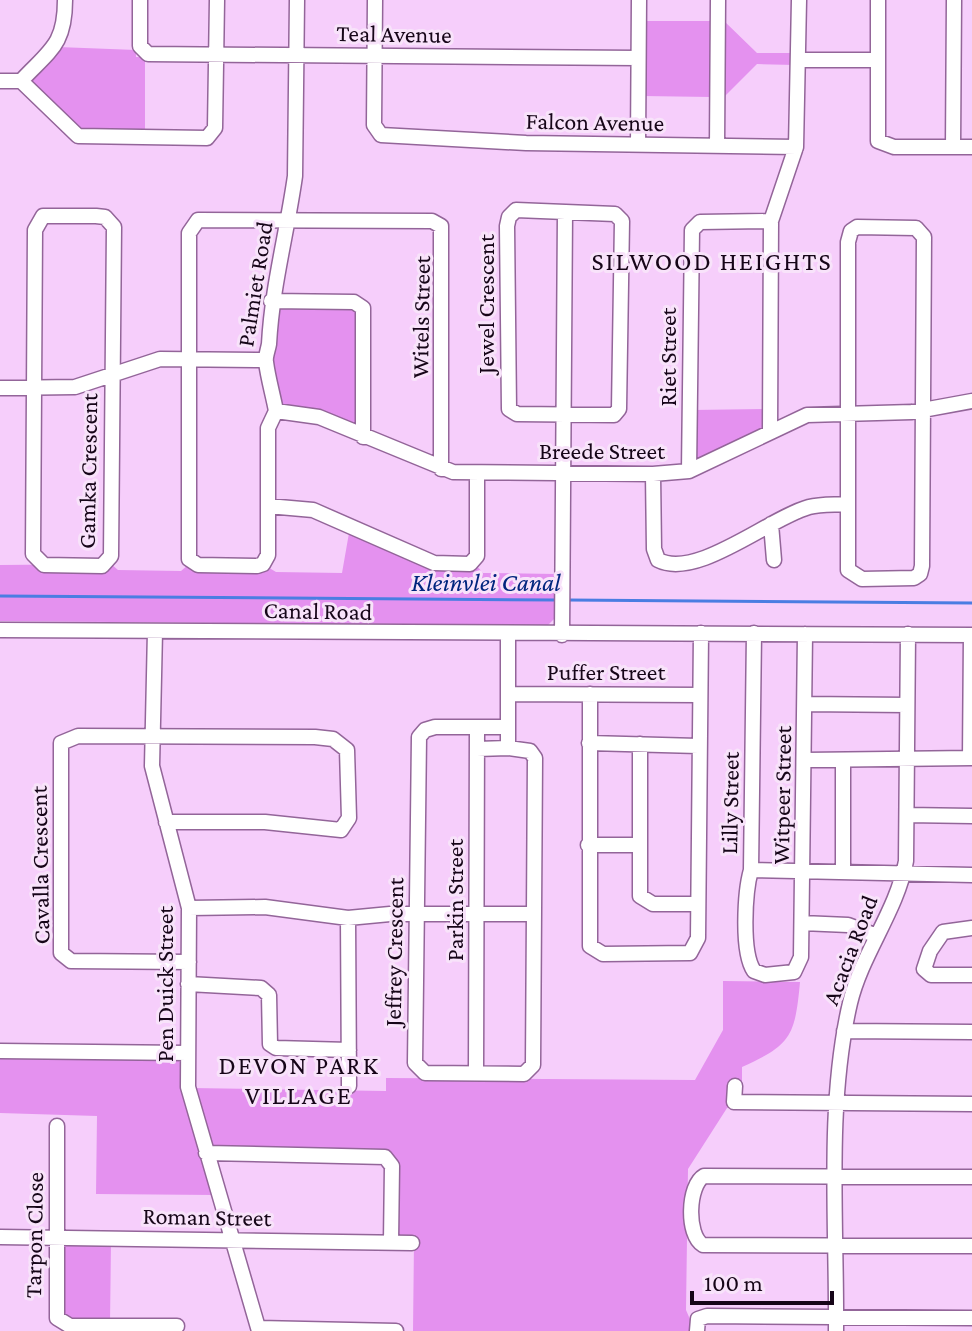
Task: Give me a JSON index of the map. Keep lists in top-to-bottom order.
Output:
{
  "streets": {
    "street": [
      "Teal Avenue",
      "Falcon Avenue",
      "Palmiet Road",
      "Jewel Crescent",
      "Witels Street",
      "Riet Street",
      "Breede Street",
      "Gamka Crescent",
      "Canal Road",
      "Puffer Street",
      "Witpeer Street",
      "Lilly Street",
      "Cavalla Crescent",
      "Parkin Street",
      "Acacia Road",
      "Jeffrey Crescent",
      "Pen Duick Street",
      "Roman Street",
      "Tarpon Close"
    ]
  },
  "crossings": [
    ["Teal Avenue", "Falcon Avenue"],
    ["Teal Avenue", "Palmiet Road"],
    ["Palmiet Road", "Witels Street"],
    ["Palmiet Road", "Breede Street"],
    ["Witels Street", "Breede Street"],
    ["Riet Street", "Breede Street"],
    ["Canal Road", "Puffer Street"],
    ["Canal Road", "Witpeer Street"],
    ["Canal Road", "Lilly Street"],
    ["Canal Road", "Acacia Road"],
    ["Canal Road", "Pen Duick Street"],
    ["Witpeer Street", "Lilly Street"],
    ["Cavalla Crescent", "Pen Duick Street"],
    ["Parkin Street", "Jeffrey Crescent"],
    ["Pen Duick Street", "Roman Street"],
    ["Roman Street", "Tarpon Close"]
  ],
  "districts": ["SILWOOD HEIGHTS", "DEVON PARK VILLAGE"],
  "water": ["Kleinvlei Canal"],
  "scale_bar": "100 m"
}
